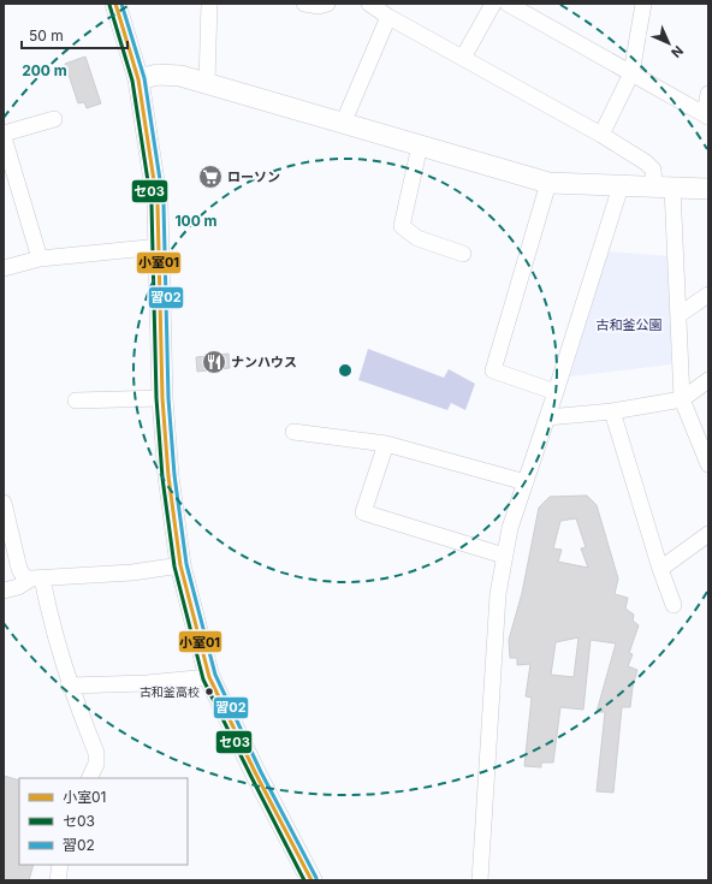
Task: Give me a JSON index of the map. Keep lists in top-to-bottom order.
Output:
{
  "parks": ["古和釜公園"],
  "places": {
    "supermarket": ["ローソン"],
    "restaurant": ["ナンハウス"],
    "other": ["古和釜高校"]
  },
  "lines": ["transit line 小室01", "transit line 習02", "transit line セ03"],
  "legend": ["小室01", "セ03", "習02"],
  "scale_bar": "50 m",
  "north": "bottom right",
  "rings": ["200 m", "100 m"]
}
